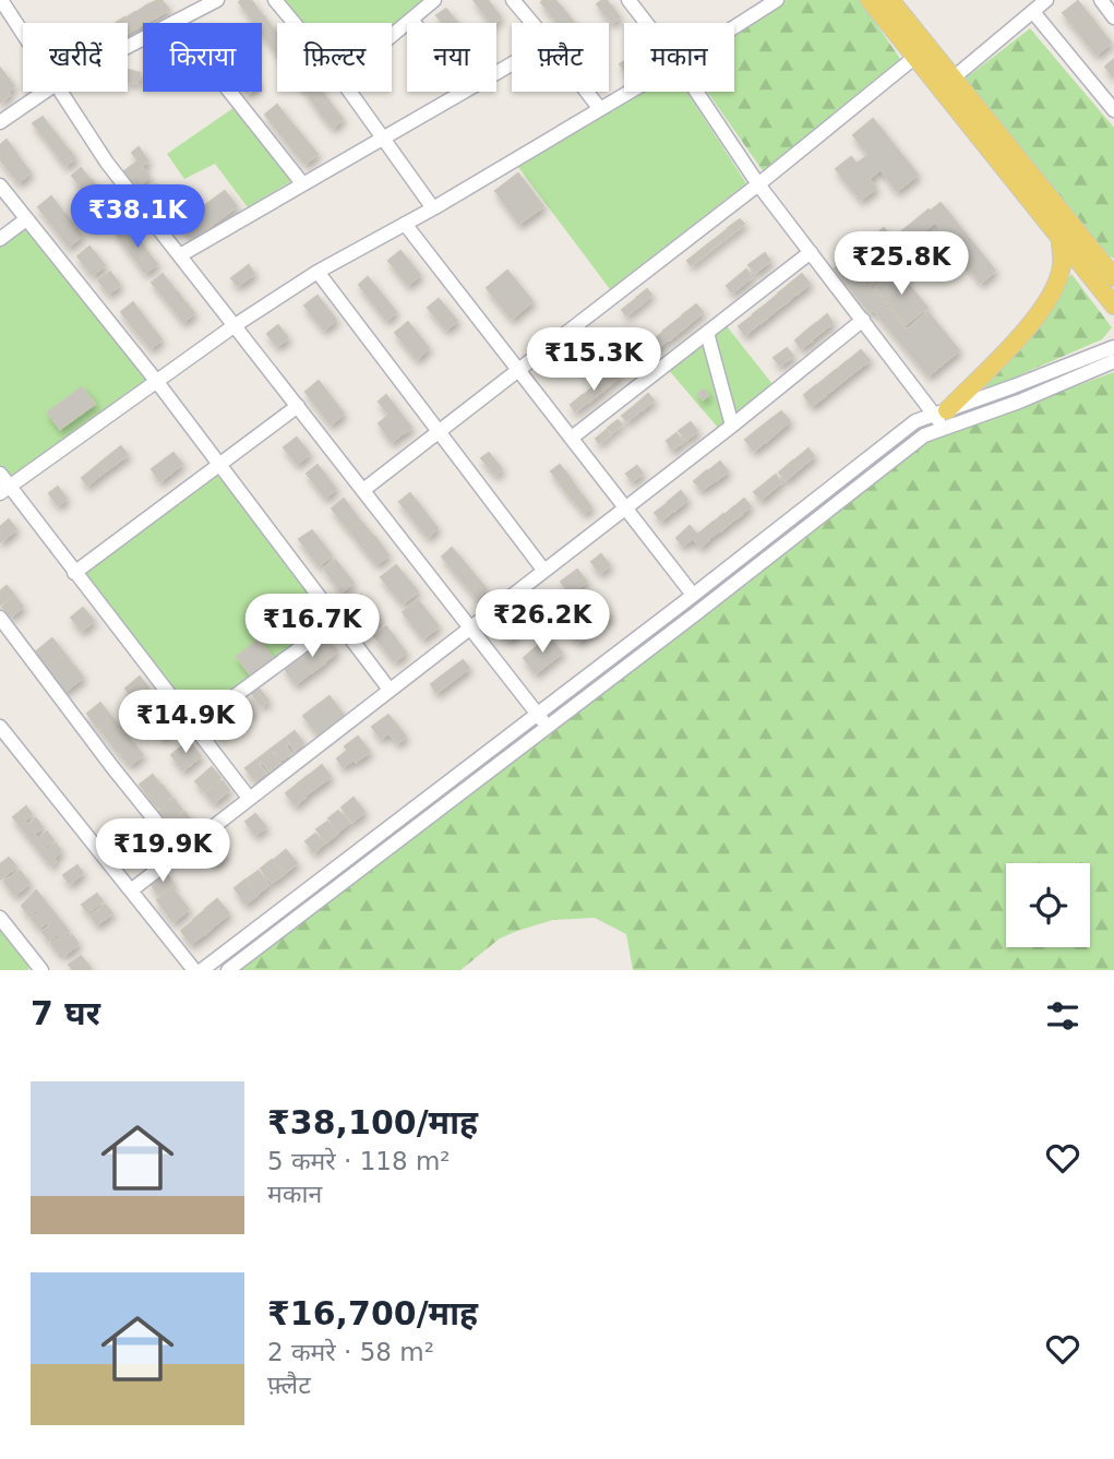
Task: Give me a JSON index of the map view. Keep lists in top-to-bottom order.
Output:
{
  "page": {
    "chip": [
      "खरीदें",
      "किराया",
      "फ़िल्टर",
      "नया",
      "फ़्लैट",
      "मकान"
    ],
    "price": [
      "₹38.1K",
      "₹25.8K",
      "₹15.3K",
      "₹26.2K",
      "₹16.7K",
      "₹14.9K",
      "₹19.9K"
    ],
    "heading": "7 घर",
    "list": [
      {
        "name": "₹38,100/माह",
        "note": "5 कमरे · 118 m² · मकान"
      },
      {
        "name": "₹16,700/माह",
        "note": "2 कमरे · 58 m² · फ़्लैट"
      }
    ]
  }
}
